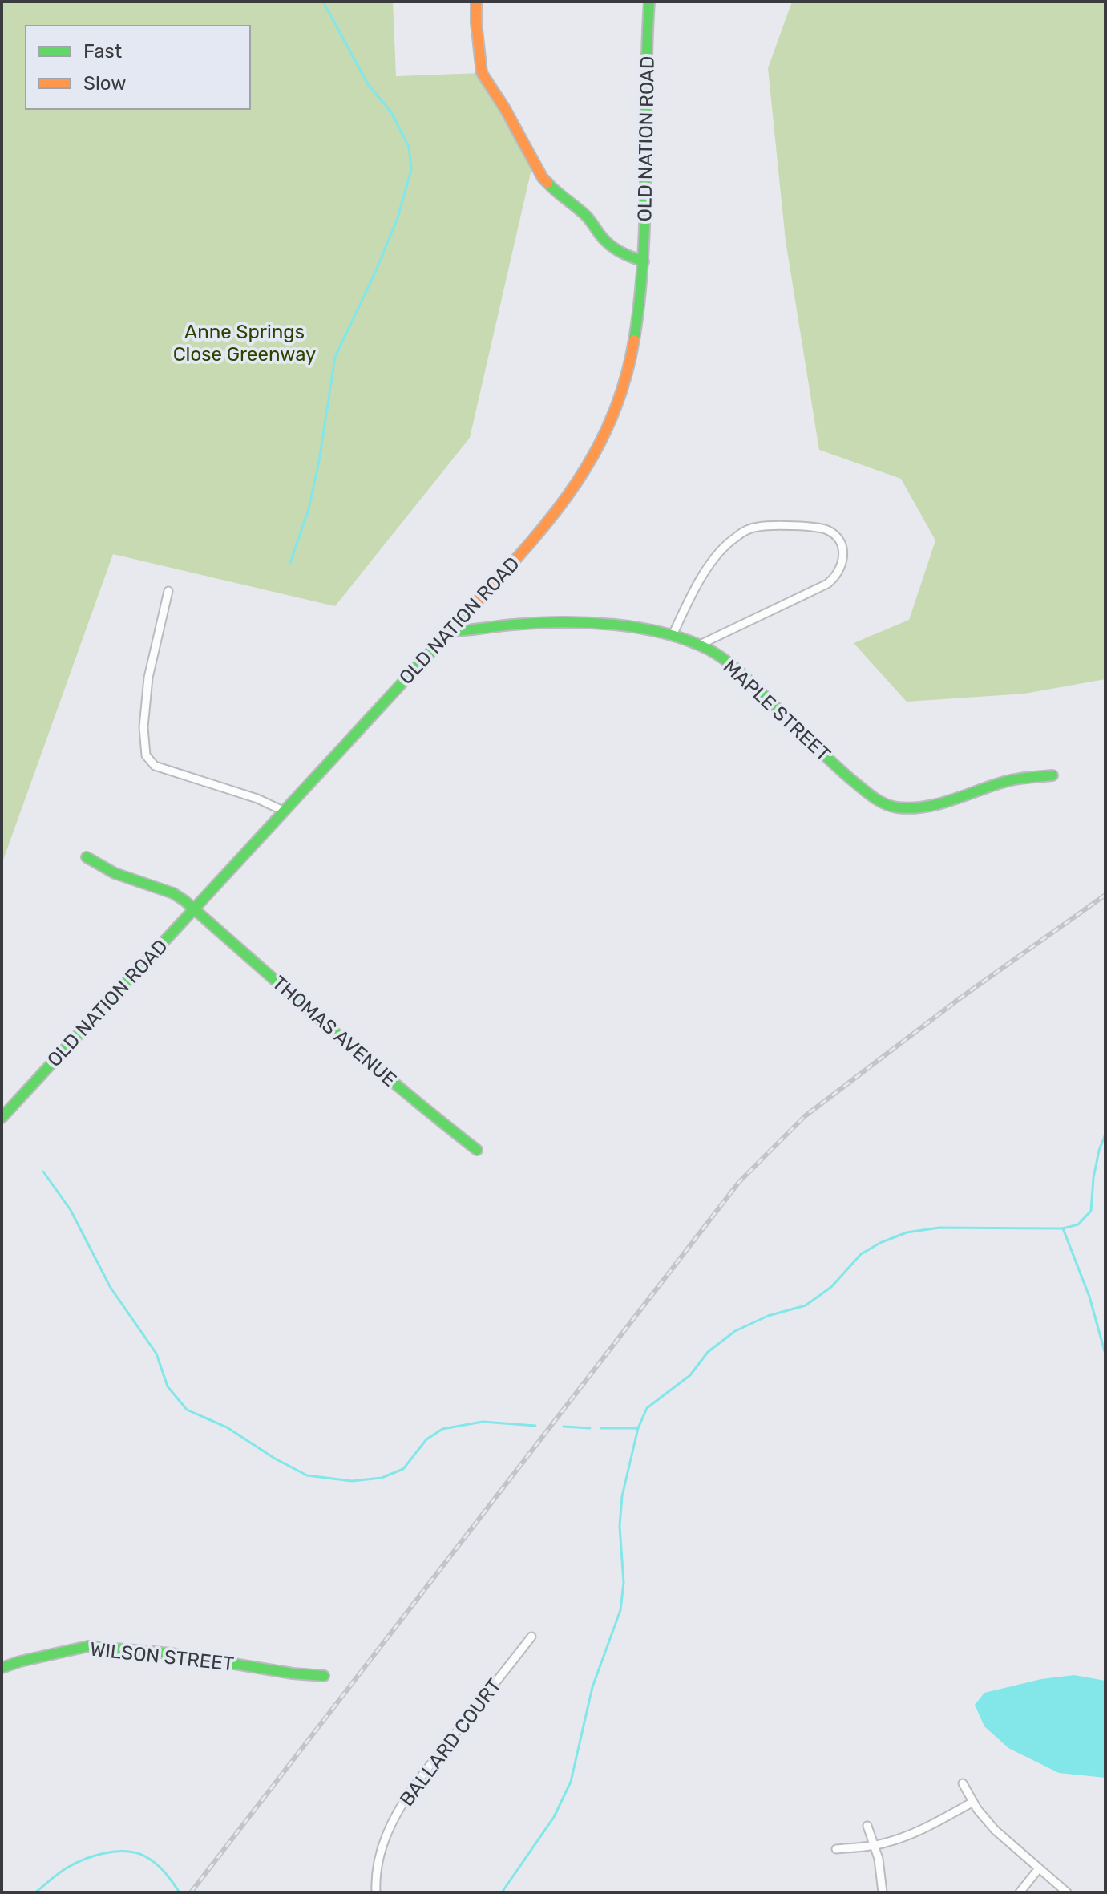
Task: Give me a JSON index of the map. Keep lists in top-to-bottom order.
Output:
{
  "streets": {
    "street": [
      "OLD NATION ROAD",
      "MAPLE STREET",
      "THOMAS AVENUE",
      "WILSON STREET",
      "BALLARD COURT"
    ]
  },
  "crossings": [
    ["OLD NATION ROAD", "MAPLE STREET"],
    ["OLD NATION ROAD", "THOMAS AVENUE"]
  ],
  "parks": ["Anne Springs Close Greenway"],
  "legend": ["Fast", "Slow"]
}
